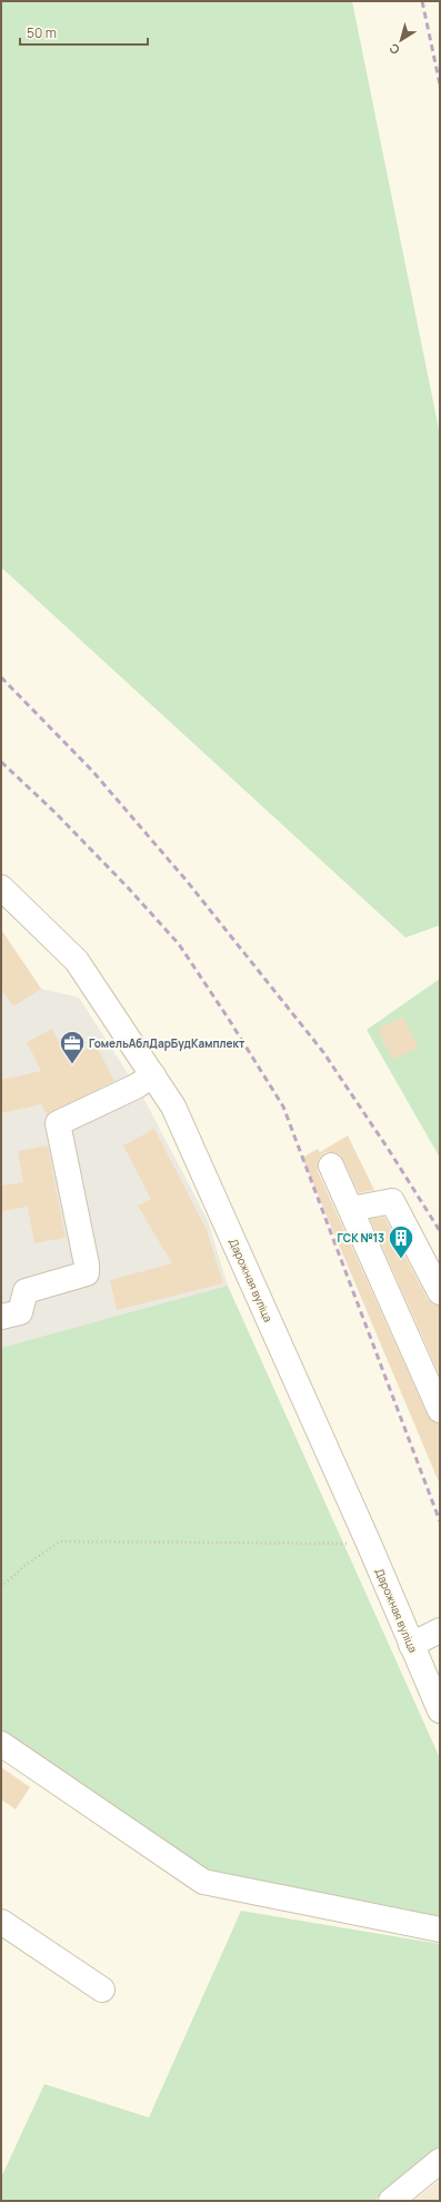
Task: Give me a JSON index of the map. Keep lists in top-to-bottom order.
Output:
{
  "streets": {
    "street": ["Дарожная вуліца"]
  },
  "places": {
    "office": ["ГомельАблДарБудКамплект"],
    "building": ["ГСК №13"]
  },
  "scale_bar": "50 m",
  "north": "bottom left"
}
